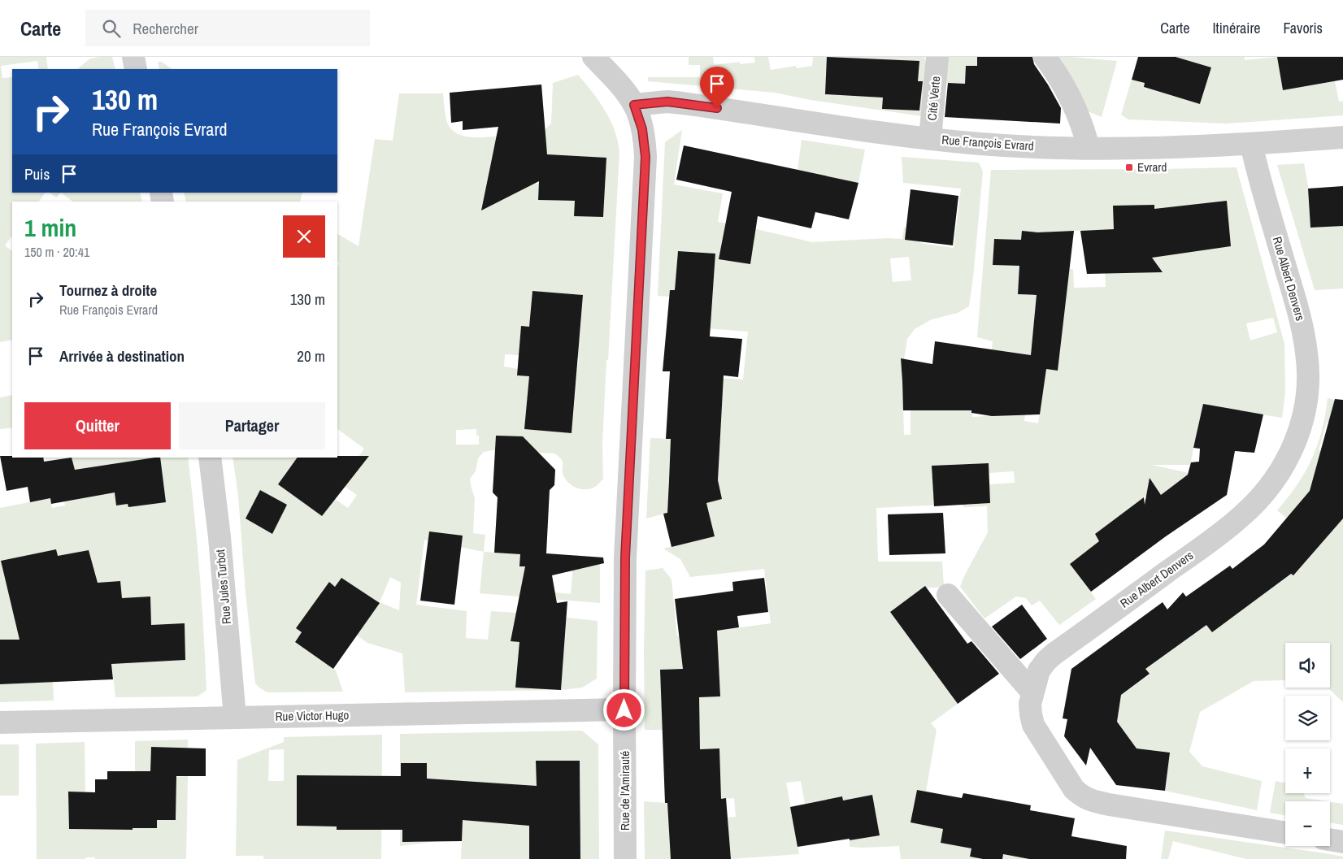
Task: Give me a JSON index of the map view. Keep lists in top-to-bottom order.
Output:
{
  "streets": {
    "street": [
      "Cité Verte",
      "Rue François Evrard",
      "Rue Albert Denvers",
      "Rue Jules Turbot",
      "Rue Victor Hugo",
      "Rue de l'Amirauté"
    ]
  },
  "crossings": [
    ["Cité Verte", "Rue François Evrard"],
    ["Rue François Evrard", "Rue Albert Denvers"],
    ["Rue François Evrard", "Rue de l'Amirauté"],
    ["Rue Jules Turbot", "Rue Victor Hugo"],
    ["Rue Victor Hugo", "Rue de l'Amirauté"]
  ],
  "places": {
    "transit": ["Evrard"]
  },
  "page": {
    "header": "Carte",
    "search": "Rechercher",
    "nav": ["Carte", "Itinéraire", "Favoris"],
    "turn": ["130 m", "Rue François Evrard"],
    "then": "Puis",
    "heading": ["1 min", "150 m · 20:41"],
    "list": [
      {
        "name": "Tournez à droite",
        "note": "Rue François Evrard",
        "value": "130 m"
      },
      {
        "name": "Arrivée à destination",
        "value": "20 m"
      }
    ],
    "buttons": ["Quitter", "Partager"],
    "map_buttons": ["+", "−"]
  }
}
